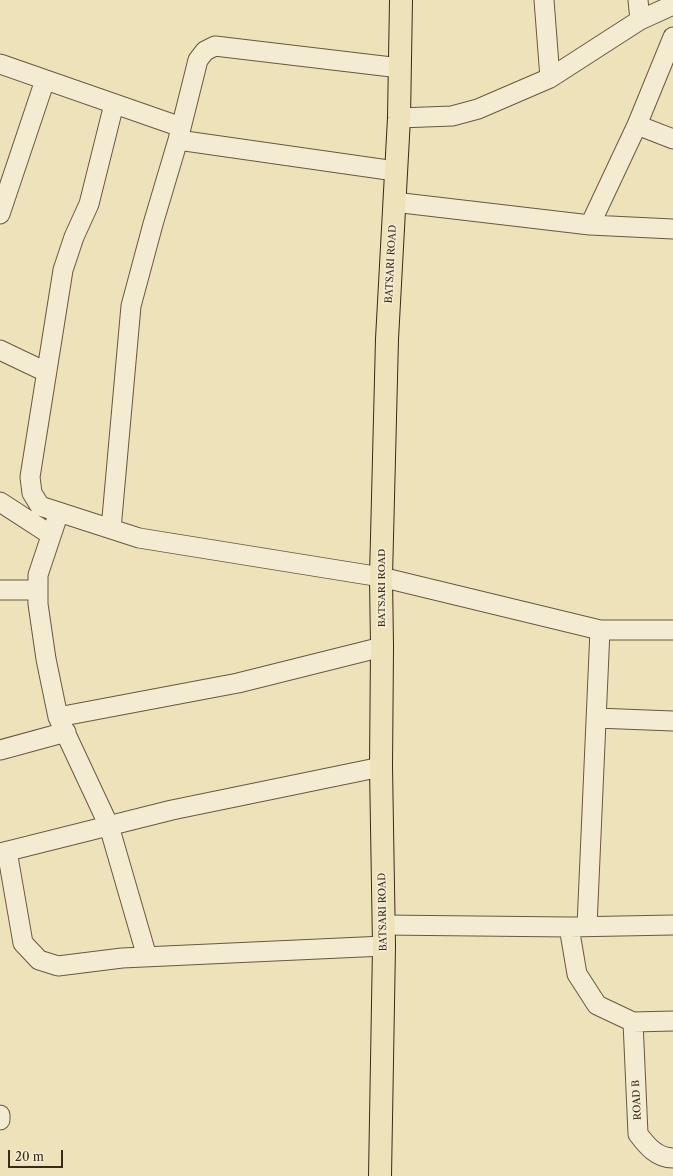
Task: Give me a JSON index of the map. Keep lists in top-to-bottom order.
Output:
{
  "streets": {
    "main road": ["BATSARI ROAD"],
    "street": ["ROAD B"]
  },
  "scale_bar": "20 m"
}
